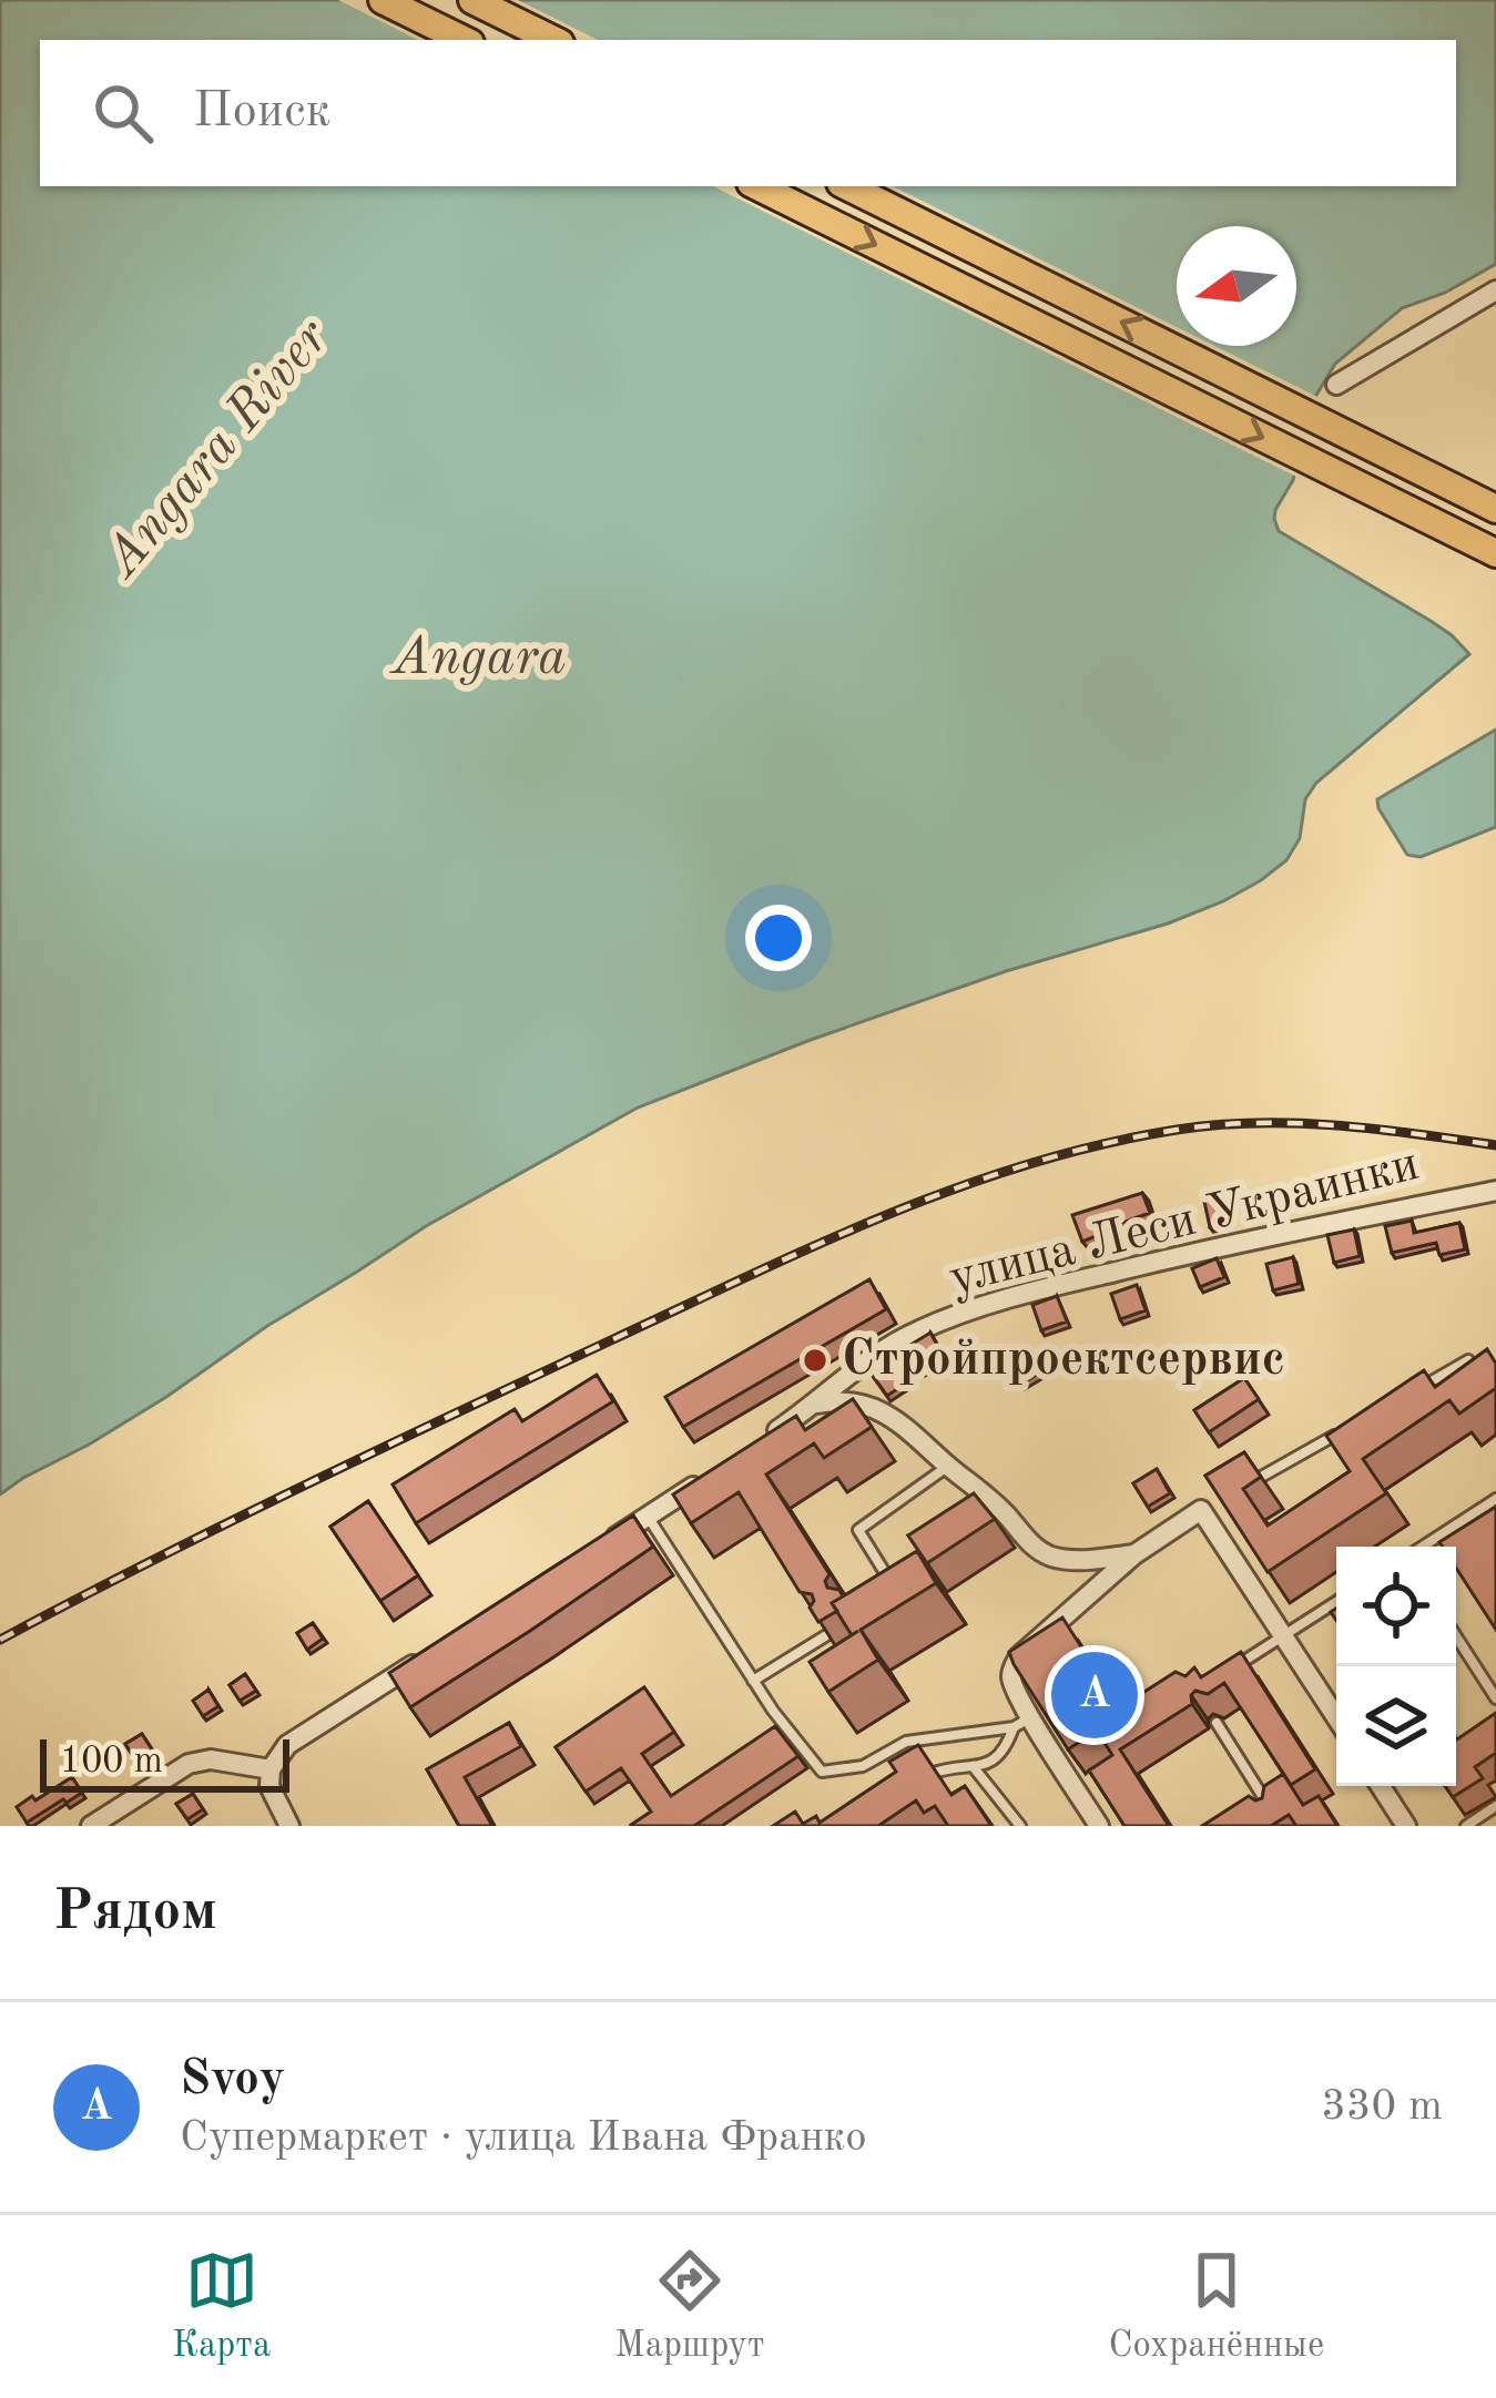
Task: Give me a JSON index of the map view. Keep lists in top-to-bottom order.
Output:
{
  "streets": {
    "street": ["улица Леси Украинки"]
  },
  "water": ["Angara River", "Angara"],
  "places": ["Стройпроектсервис"],
  "scale_bar": "100 m",
  "north": "left",
  "page": {
    "search": "Поиск",
    "pins": "A",
    "scale": "100 m",
    "heading": "Рядом",
    "list": [
      {
        "mark": "A",
        "name": "Svoy",
        "note": "Супермаркет · улица Ивана Франко",
        "value": "330 m"
      }
    ],
    "nav": ["Карта", "Маршрут", "Сохранённые"]
  }
}
